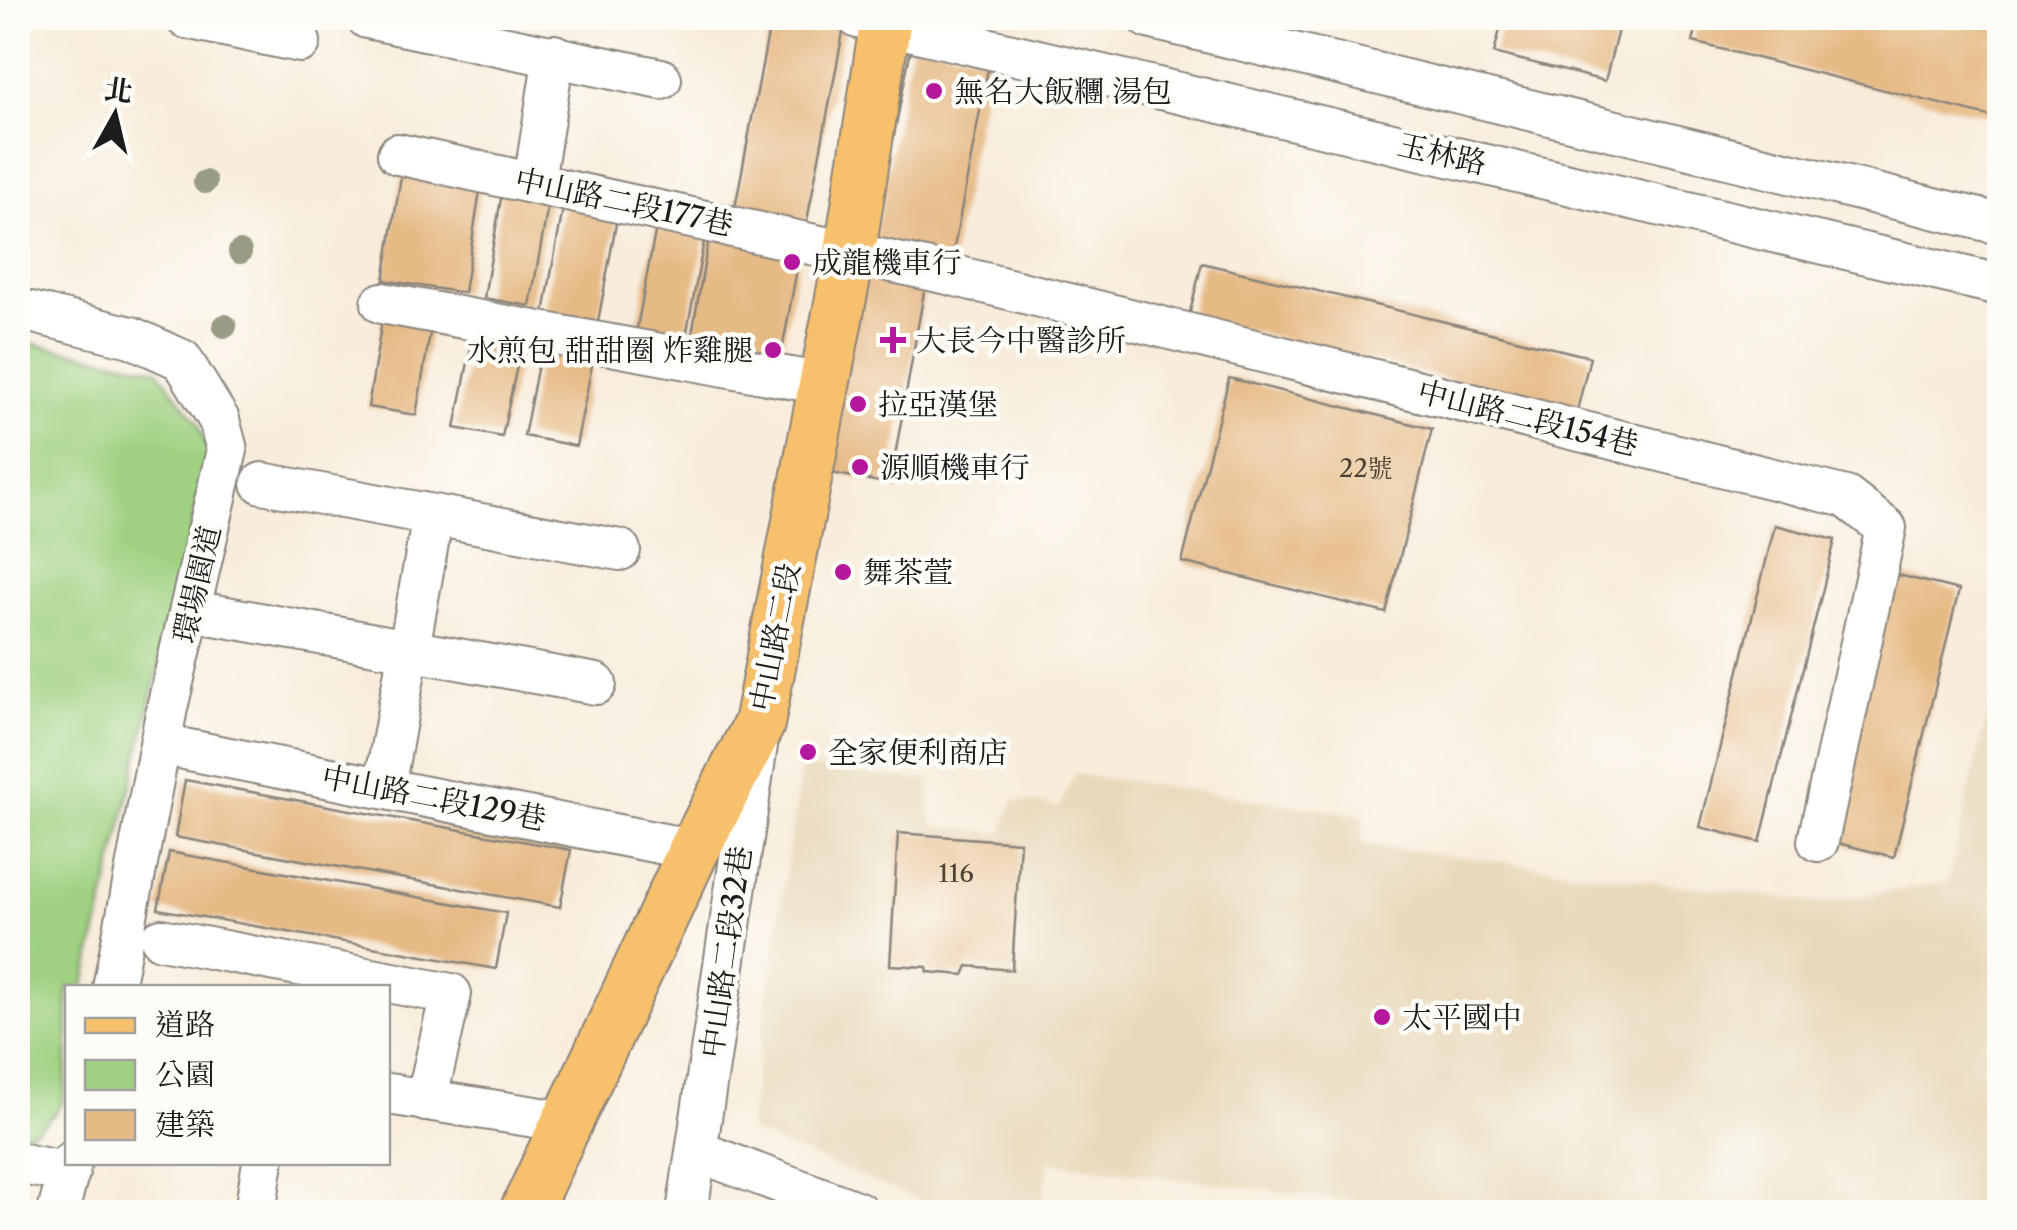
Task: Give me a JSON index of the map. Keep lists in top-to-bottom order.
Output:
{
  "streets": {
    "main road": ["中山路二段"],
    "street": [
      "玉林路",
      "中山路二段177巷",
      "中山路二段154巷",
      "環場園道",
      "中山路二段129巷",
      "中山路二段32巷"
    ]
  },
  "crossings": [
    ["玉林路", "中山路二段"],
    ["中山路二段177巷", "中山路二段154巷"],
    ["中山路二段177巷", "中山路二段"],
    ["中山路二段154巷", "中山路二段"],
    ["中山路二段", "中山路二段129巷"],
    ["中山路二段", "中山路二段32巷"]
  ],
  "places": {
    "other": [
      "無名大飯糰 湯包",
      "成龍機車行",
      "水煎包 甜甜圈 炸雞腿",
      "拉亞漢堡",
      "源順機車行",
      "舞茶萱",
      "全家便利商店",
      "太平國中"
    ],
    "health": ["大長今中醫診所"]
  },
  "house_numbers": ["22號", "116"],
  "legend": ["道路", "公園", "建築"],
  "north": "top"
}
